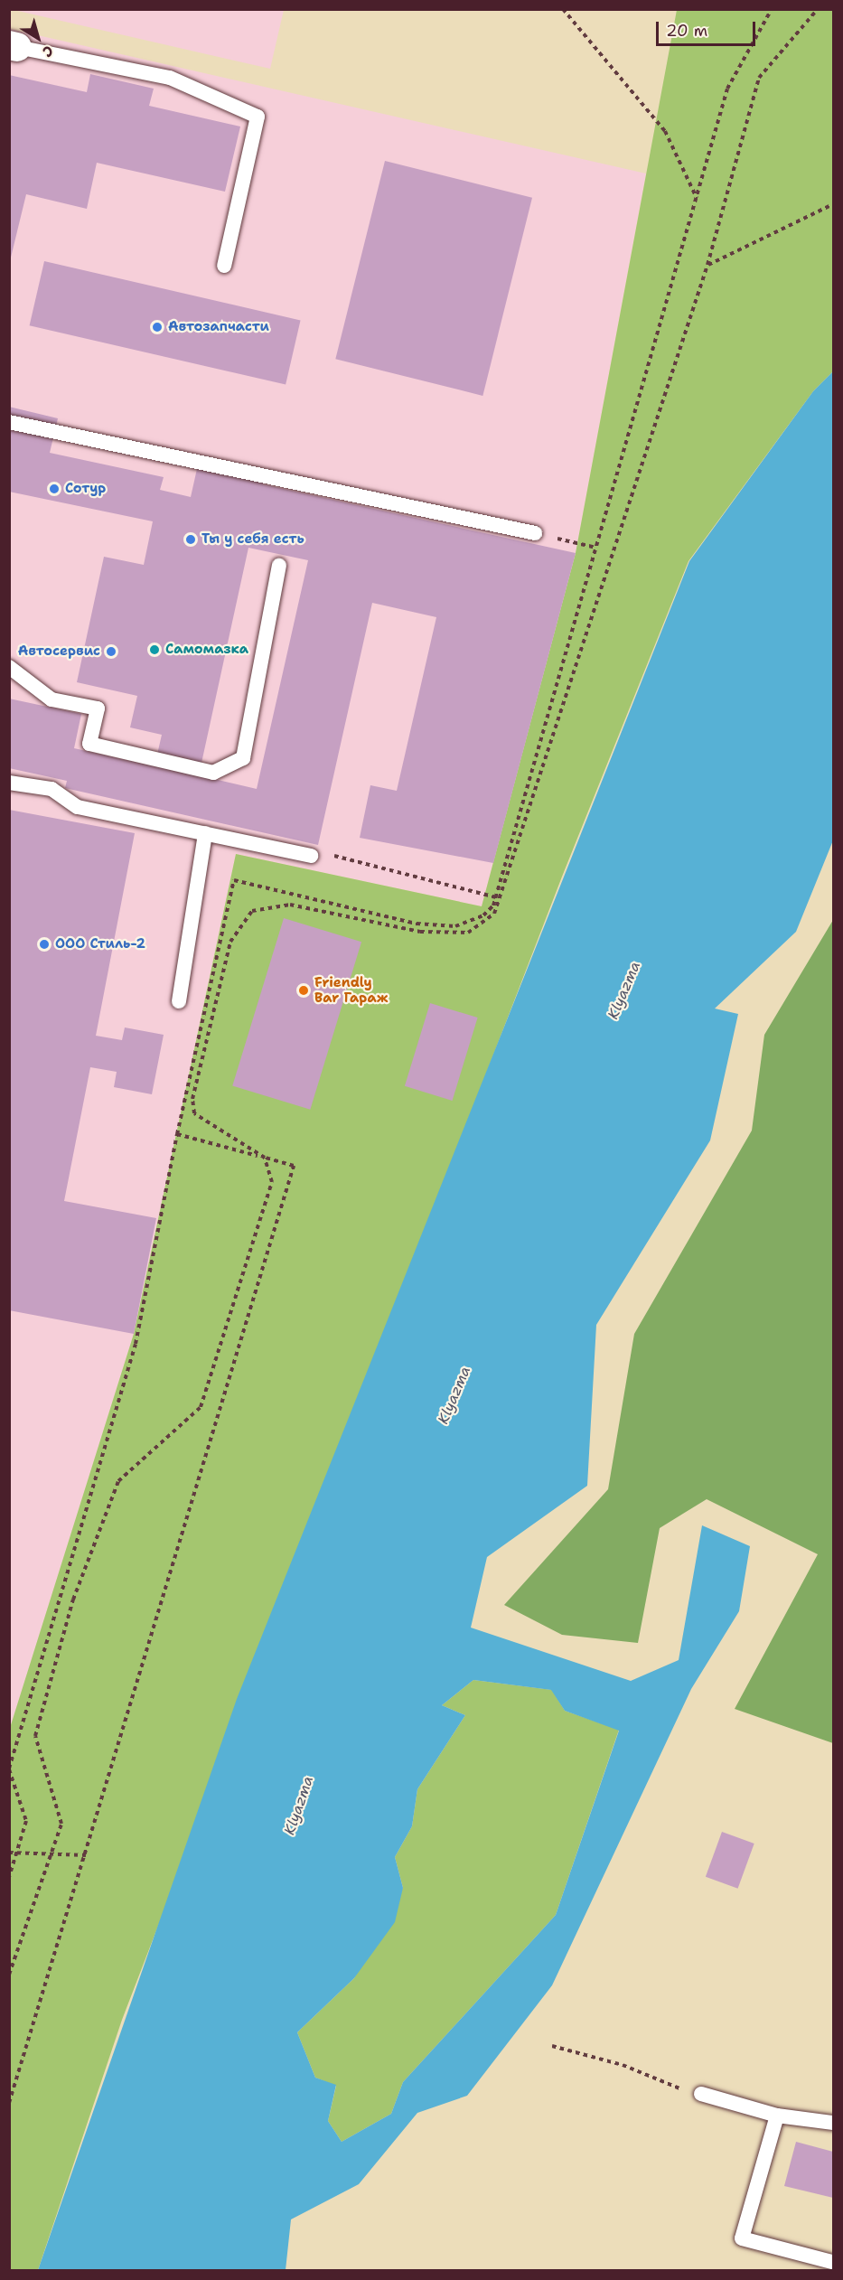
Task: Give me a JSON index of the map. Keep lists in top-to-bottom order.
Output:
{
  "water": ["Klyazma"],
  "places": [
    "Автозапчасти",
    "Сотур",
    "Ты у себя есть",
    "Самомазка",
    "Автосервис",
    "ООО Стиль-2",
    "Friendly Bar Гараж"
  ],
  "scale_bar": "20 m",
  "north": "bottom right"
}
